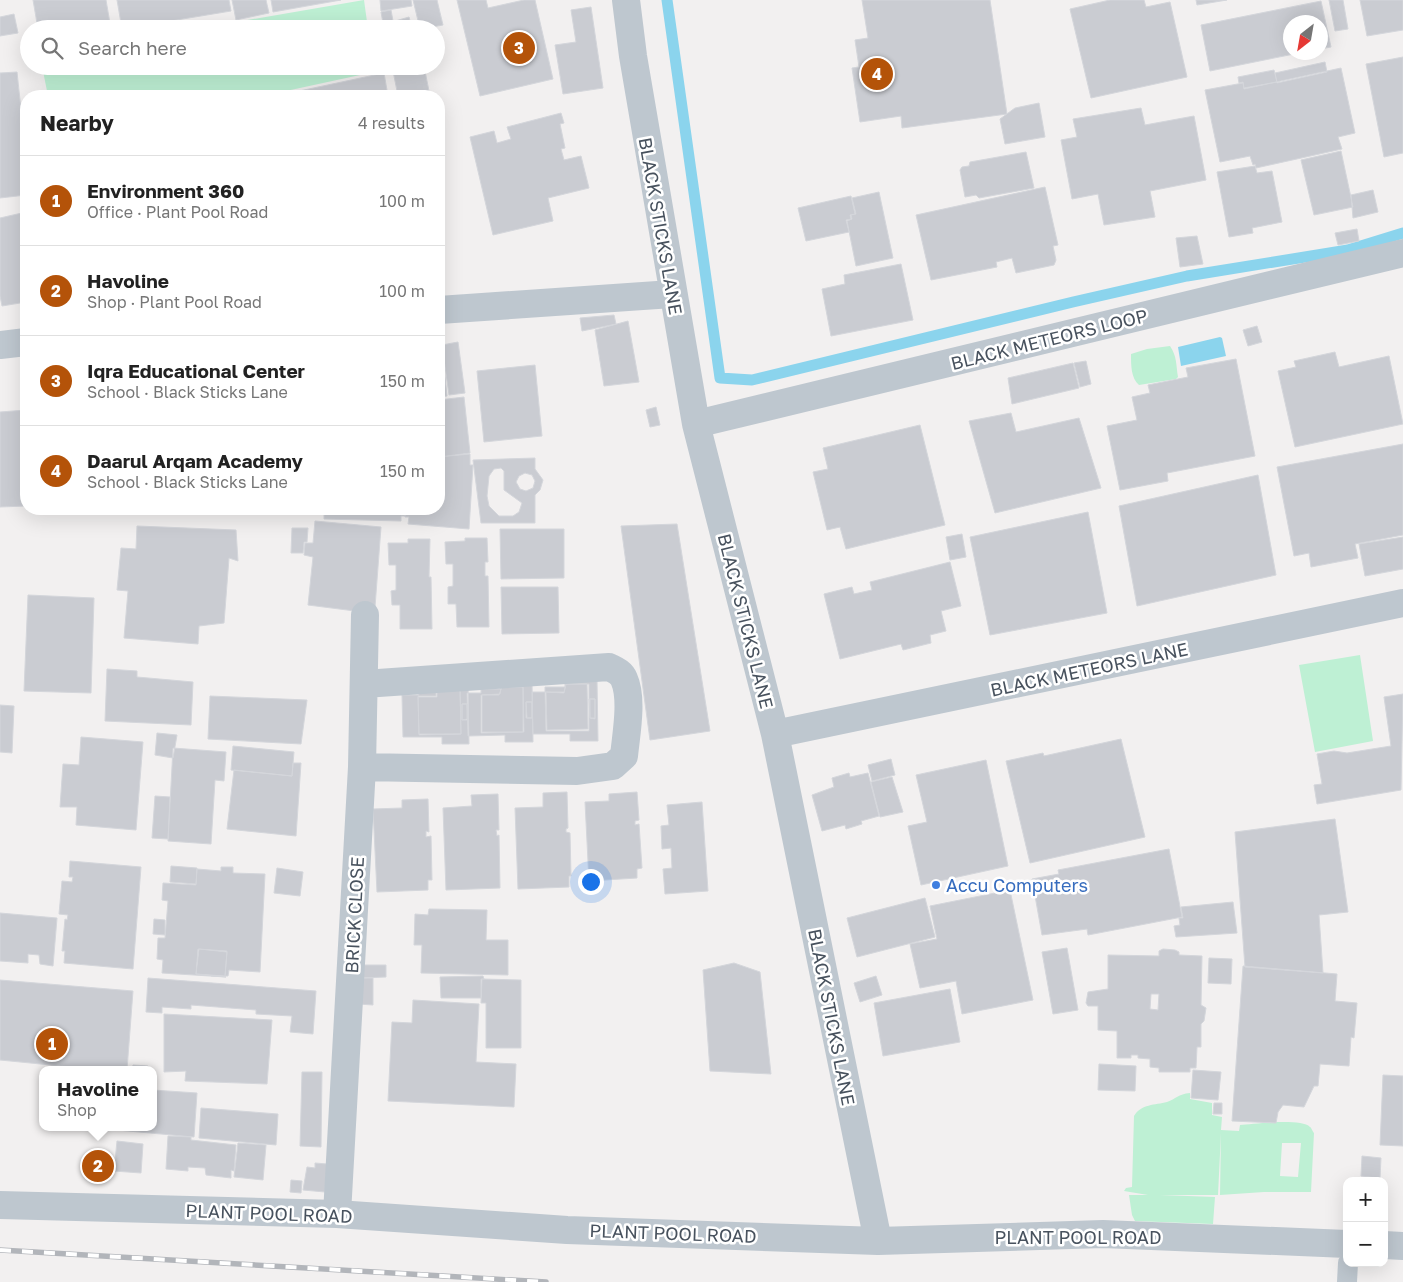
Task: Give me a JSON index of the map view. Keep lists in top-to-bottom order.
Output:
{
  "streets": {
    "street": [
      "BLACK STICKS LANE",
      "BLACK METEORS LOOP",
      "BLACK METEORS LANE",
      "BRICK CLOSE",
      "PLANT POOL ROAD"
    ]
  },
  "crossings": [
    ["BLACK STICKS LANE", "BLACK METEORS LOOP"],
    ["BLACK STICKS LANE", "BLACK METEORS LANE"],
    ["BLACK STICKS LANE", "PLANT POOL ROAD"],
    ["BRICK CLOSE", "PLANT POOL ROAD"]
  ],
  "places": ["Accu Computers"],
  "north": "bottom left",
  "page": {
    "search": "Search here",
    "pins": [
      "3",
      "4",
      "1",
      "2"
    ],
    "heading": ["Nearby", "4 results"],
    "list": [
      {
        "mark": "1",
        "name": "Environment 360",
        "note": "Office · Plant Pool Road",
        "value": "100 m"
      },
      {
        "mark": "2",
        "name": "Havoline",
        "note": "Shop · Plant Pool Road",
        "value": "100 m"
      },
      {
        "mark": "3",
        "name": "Iqra Educational Center",
        "note": "School · Black Sticks Lane",
        "value": "150 m"
      },
      {
        "mark": "4",
        "name": "Daarul Arqam Academy",
        "note": "School · Black Sticks Lane",
        "value": "150 m"
      }
    ],
    "popup": ["Havoline", "Shop"],
    "map_buttons": ["+", "−"]
  }
}
